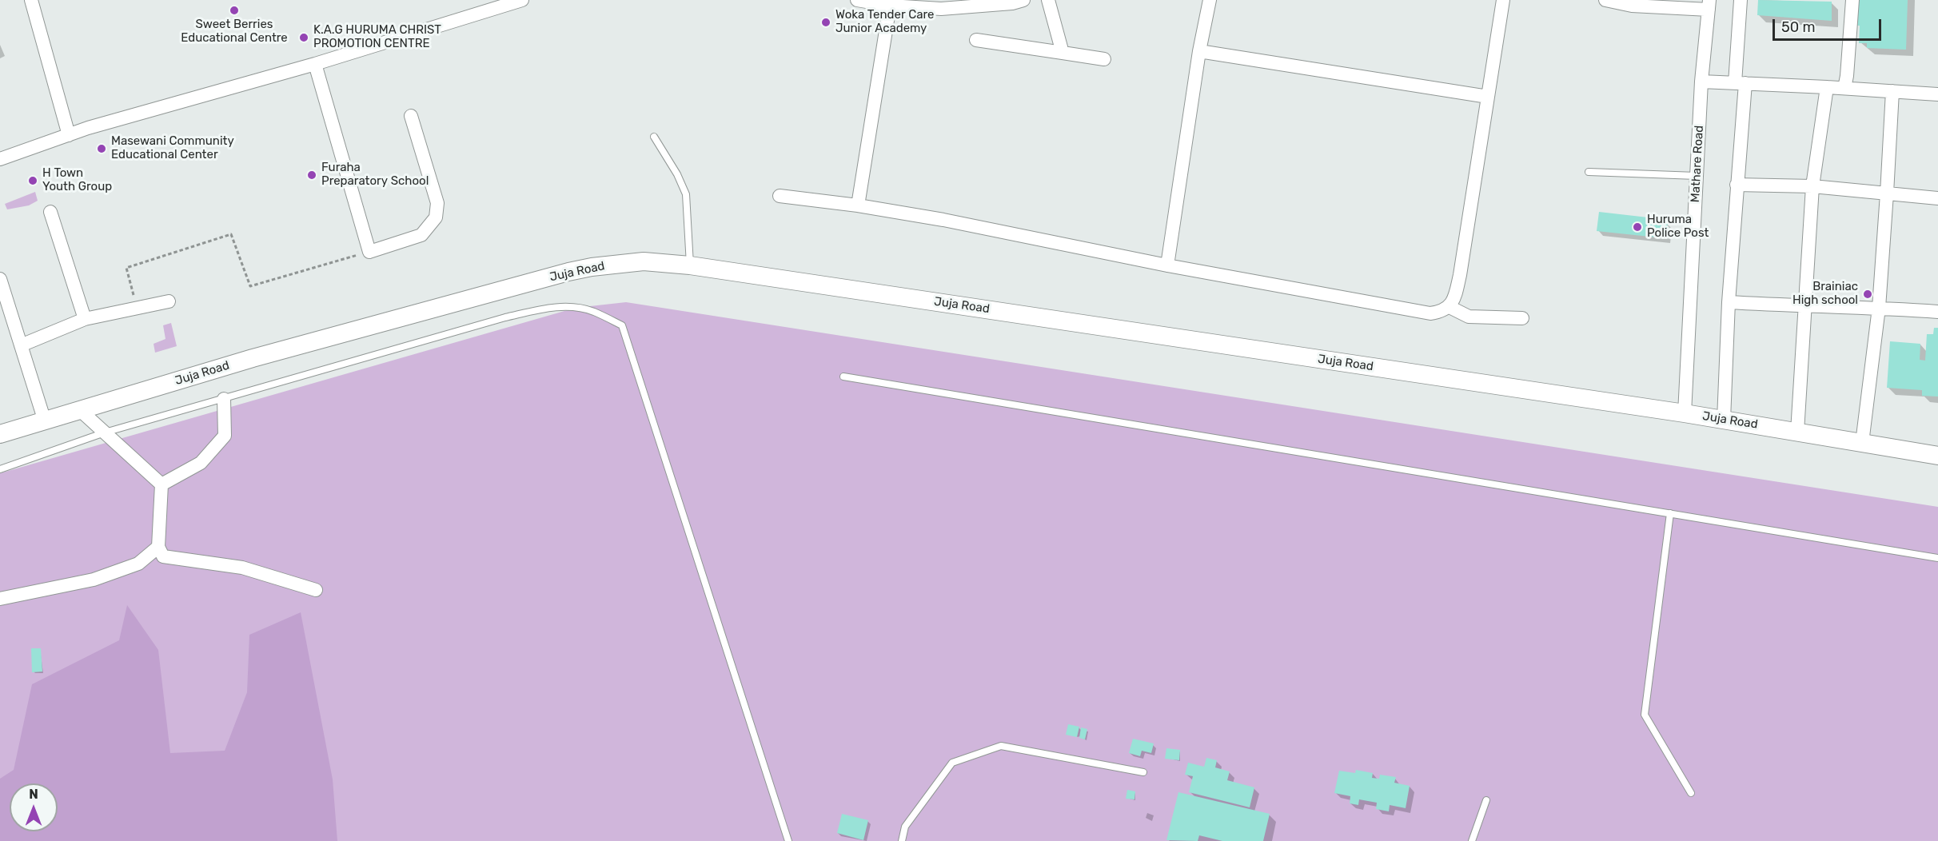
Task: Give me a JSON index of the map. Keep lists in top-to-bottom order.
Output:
{
  "streets": {
    "main road": ["Juja Road"],
    "street": ["Mathare Road"]
  },
  "crossings": [
    ["Mathare Road", "Juja Road"]
  ],
  "places": [
    "Sweet Berries Educational Centre",
    "Woka Tender Care Junior Academy",
    "K.A.G HURUMA CHRIST PROMOTION CENTRE",
    "Masewani Community Educational Center",
    "Furaha Preparatory School",
    "H Town Youth Group",
    "Huruma Police Post",
    "Brainiac High school"
  ],
  "scale_bar": "50 m",
  "north": "top"
}
